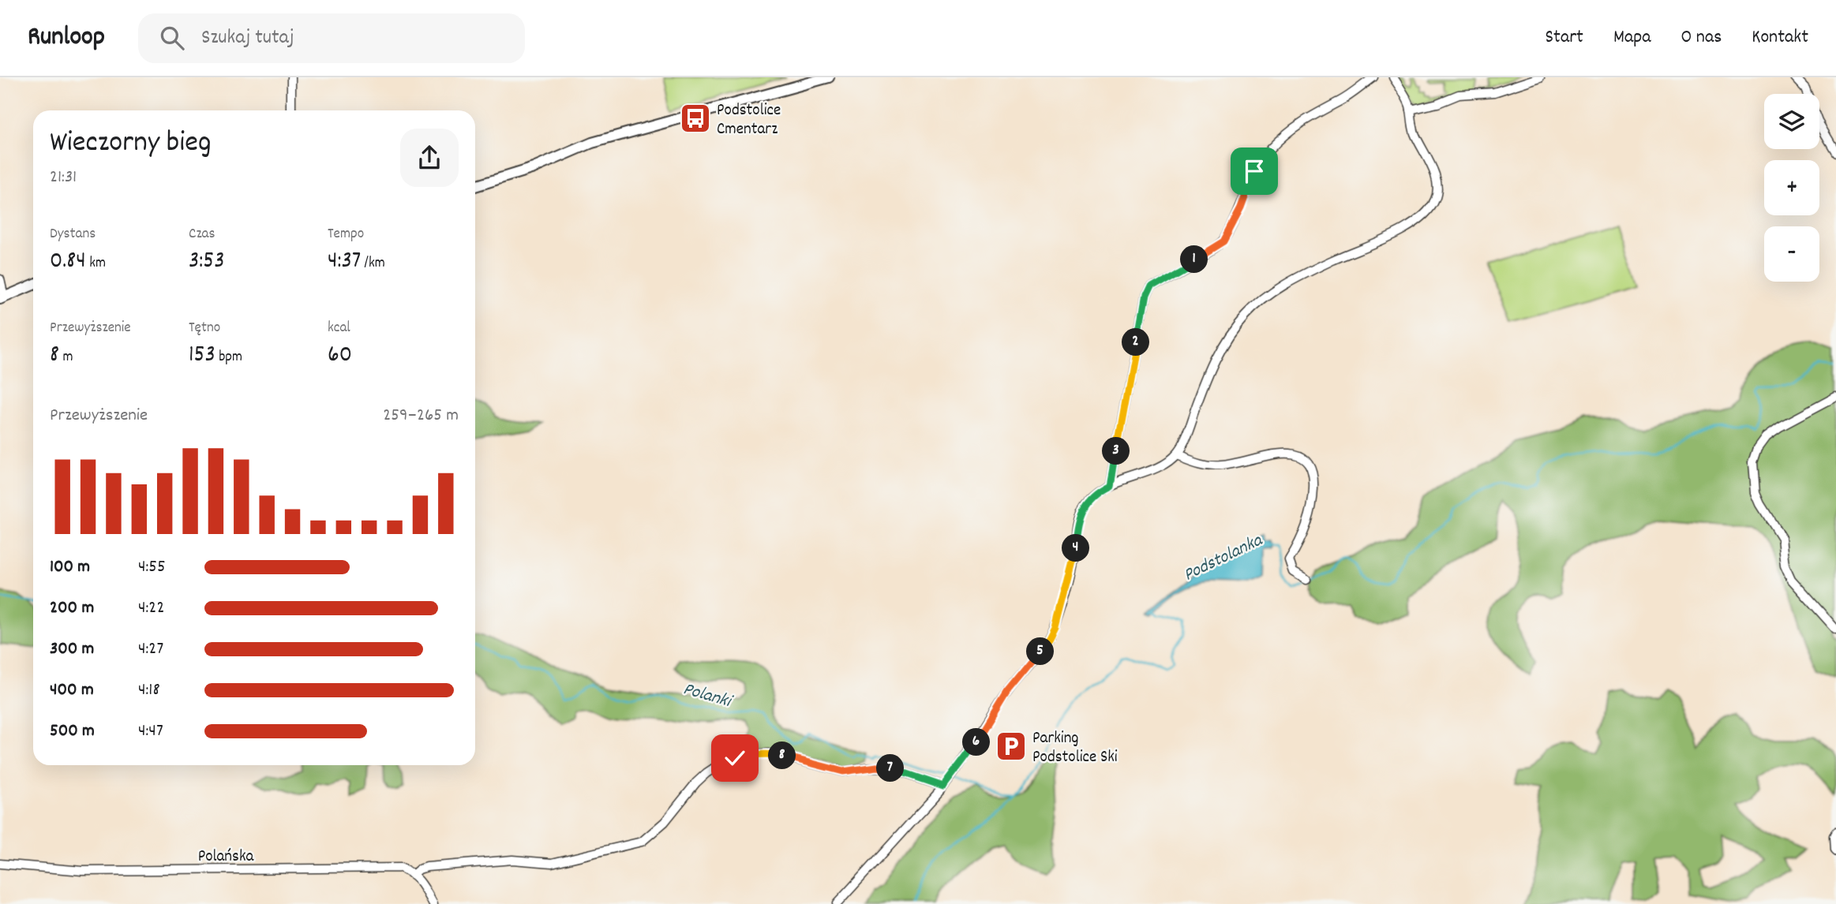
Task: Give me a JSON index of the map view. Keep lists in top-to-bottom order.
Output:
{
  "streets": {
    "street": ["Polańska"]
  },
  "water": ["Podstolanka", "Polanki"],
  "places": {
    "bus stop": ["Podstolice Cmentarz"],
    "parking": ["Parking Podstolice Ski"]
  },
  "page": {
    "header": "Runloop",
    "search": "Szukaj tutaj",
    "nav": [
      "Start",
      "Mapa",
      "O nas",
      "Kontakt"
    ],
    "map_buttons": ["+", "−"],
    "heading": ["Wieczorny bieg", "21:31"],
    "stats": [
      ["Dystans", "0.84 km"],
      ["Czas", "3:53"],
      ["Tempo", "4:37 /km"],
      ["Przewyższenie", "8 m"],
      ["Tętno", "153 bpm"],
      ["kcal", "60"]
    ],
    "pins": [
      "1",
      "2",
      "3",
      "4",
      "5",
      "6",
      "8",
      "7"
    ],
    "chart": ["Przewyższenie", "259–265 m"],
    "list": [
      {
        "name": "100 m",
        "note": "4:55"
      },
      {
        "name": "200 m",
        "note": "4:22"
      },
      {
        "name": "300 m",
        "note": "4:27"
      },
      {
        "name": "400 m",
        "note": "4:18"
      },
      {
        "name": "500 m",
        "note": "4:47"
      }
    ]
  }
}
